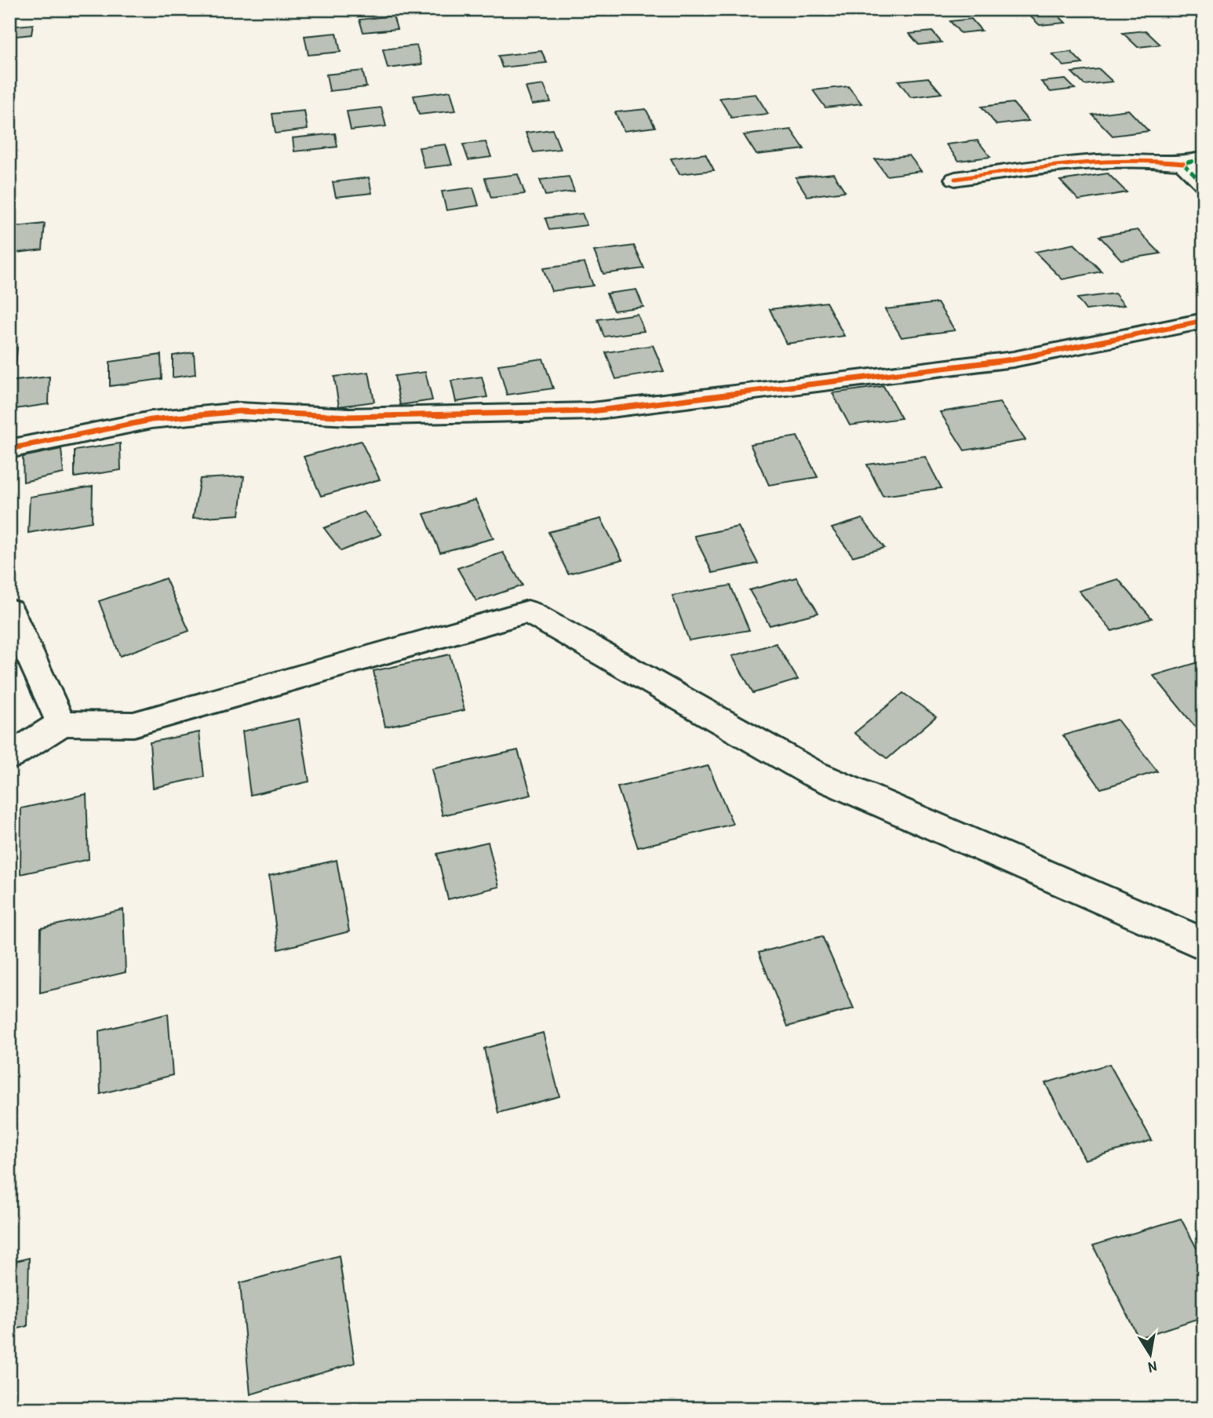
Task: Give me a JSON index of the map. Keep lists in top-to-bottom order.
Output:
{
  "north": "bottom"
}
